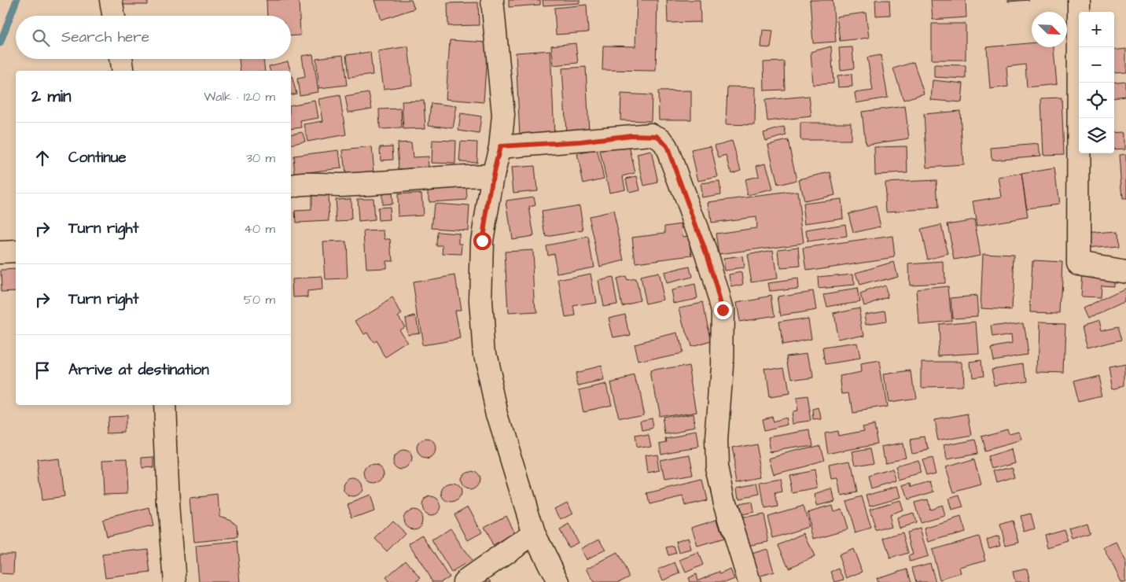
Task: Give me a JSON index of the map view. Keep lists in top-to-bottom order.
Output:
{
  "north": "bottom right",
  "page": {
    "map_buttons": ["+", "−"],
    "search": "Search here",
    "heading": ["2 min", "Walk · 120 m"],
    "list": [
      ["Continue", "30 m"],
      ["Turn right", "40 m"],
      ["Turn right", "50 m"],
      "Arrive at destination"
    ]
  }
}
